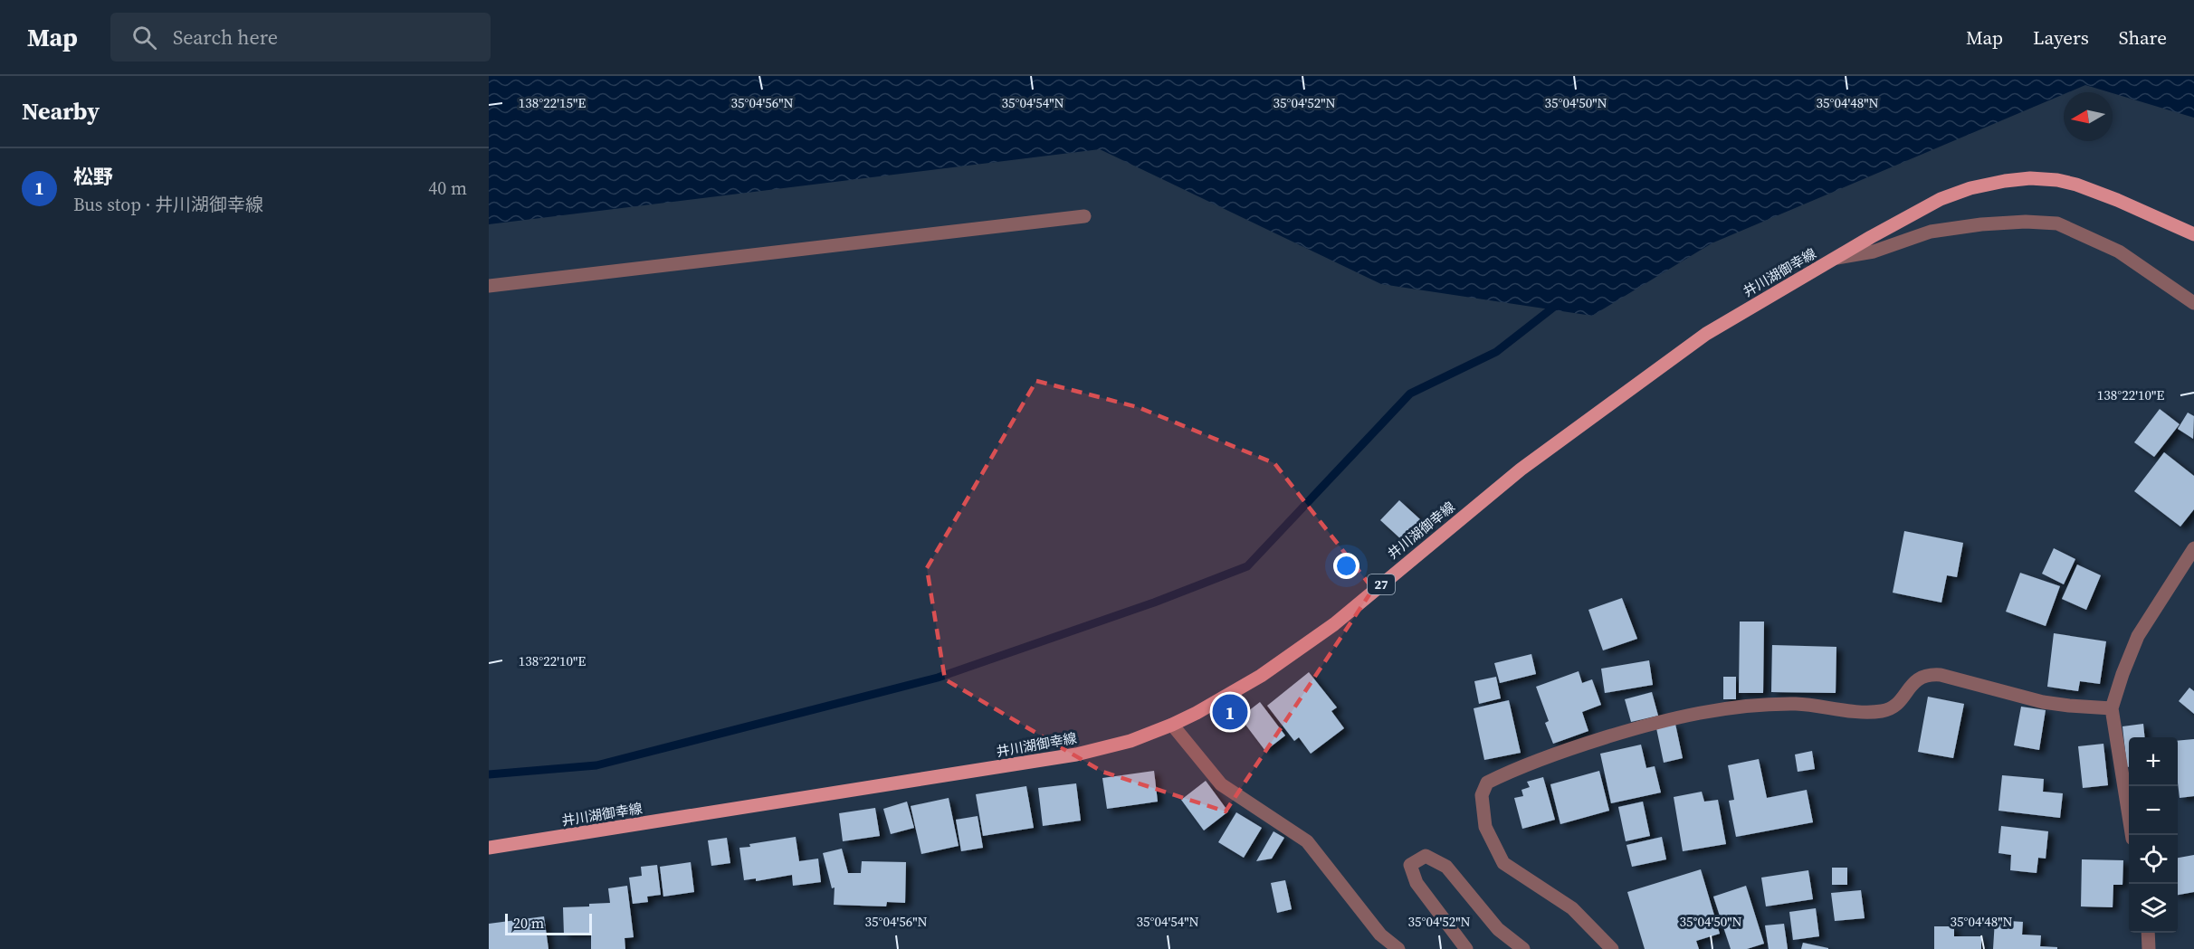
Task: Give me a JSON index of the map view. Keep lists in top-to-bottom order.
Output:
{
  "streets": {
    "main road": ["井川湖御幸線", "27"]
  },
  "scale_bar": "20 m",
  "north": "left",
  "page": {
    "header": "Map",
    "search": "Search here",
    "nav": ["Map", "Layers", "Share"],
    "heading": "Nearby",
    "list": [
      {
        "mark": "1",
        "name": "松野",
        "note": "Bus stop · 井川湖御幸線",
        "value": "40 m"
      }
    ],
    "pins": "1",
    "map_buttons": ["+", "−"],
    "scale": "20 m"
  },
  "coordinates": [
    "35°04'56\"N",
    "35°04'54\"N",
    "35°04'52\"N",
    "35°04'50\"N",
    "35°04'48\"N",
    "138°22'15\"E",
    "138°22'10\"E"
  ]
}
